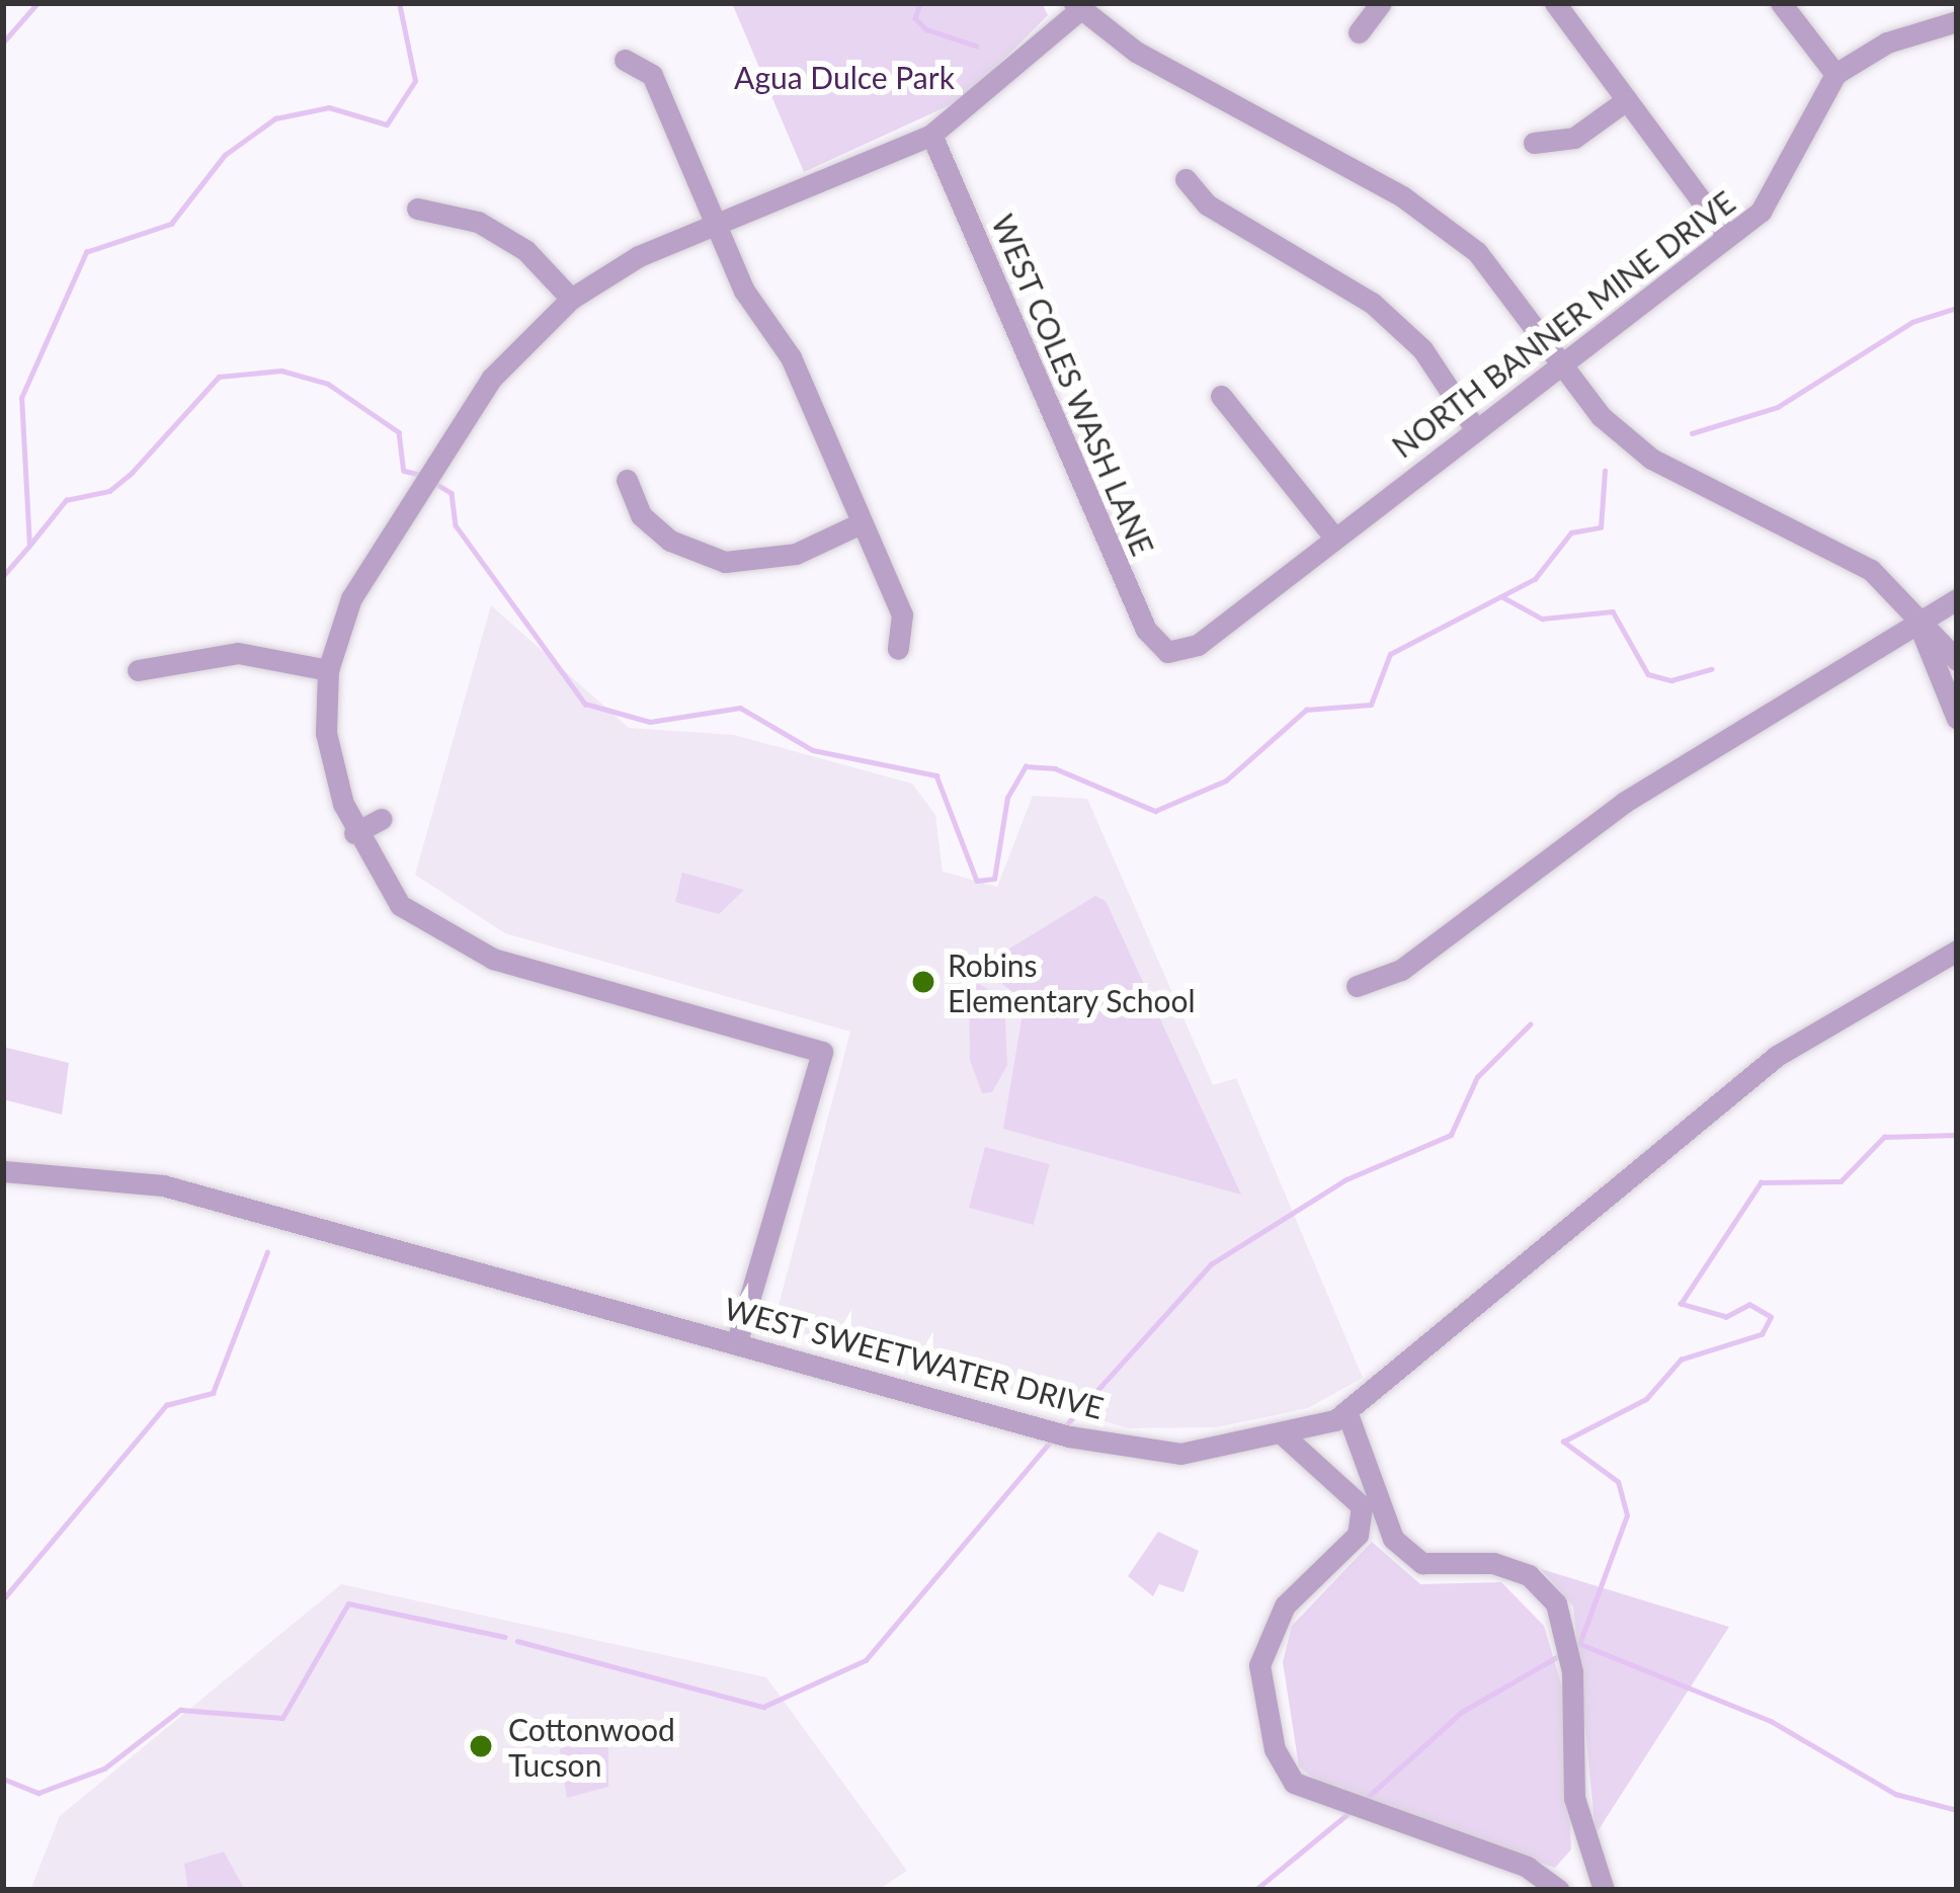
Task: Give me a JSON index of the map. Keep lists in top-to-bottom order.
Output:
{
  "streets": {
    "street": ["NORTH BANNER MINE DRIVE", "WEST COLES WASH LANE", "WEST SWEETWATER DRIVE"]
  },
  "crossings": [
    ["NORTH BANNER MINE DRIVE", "WEST COLES WASH LANE"]
  ],
  "parks": ["Agua Dulce Park"],
  "places": ["Robins Elementary School", "Cottonwood Tucson"]
}
